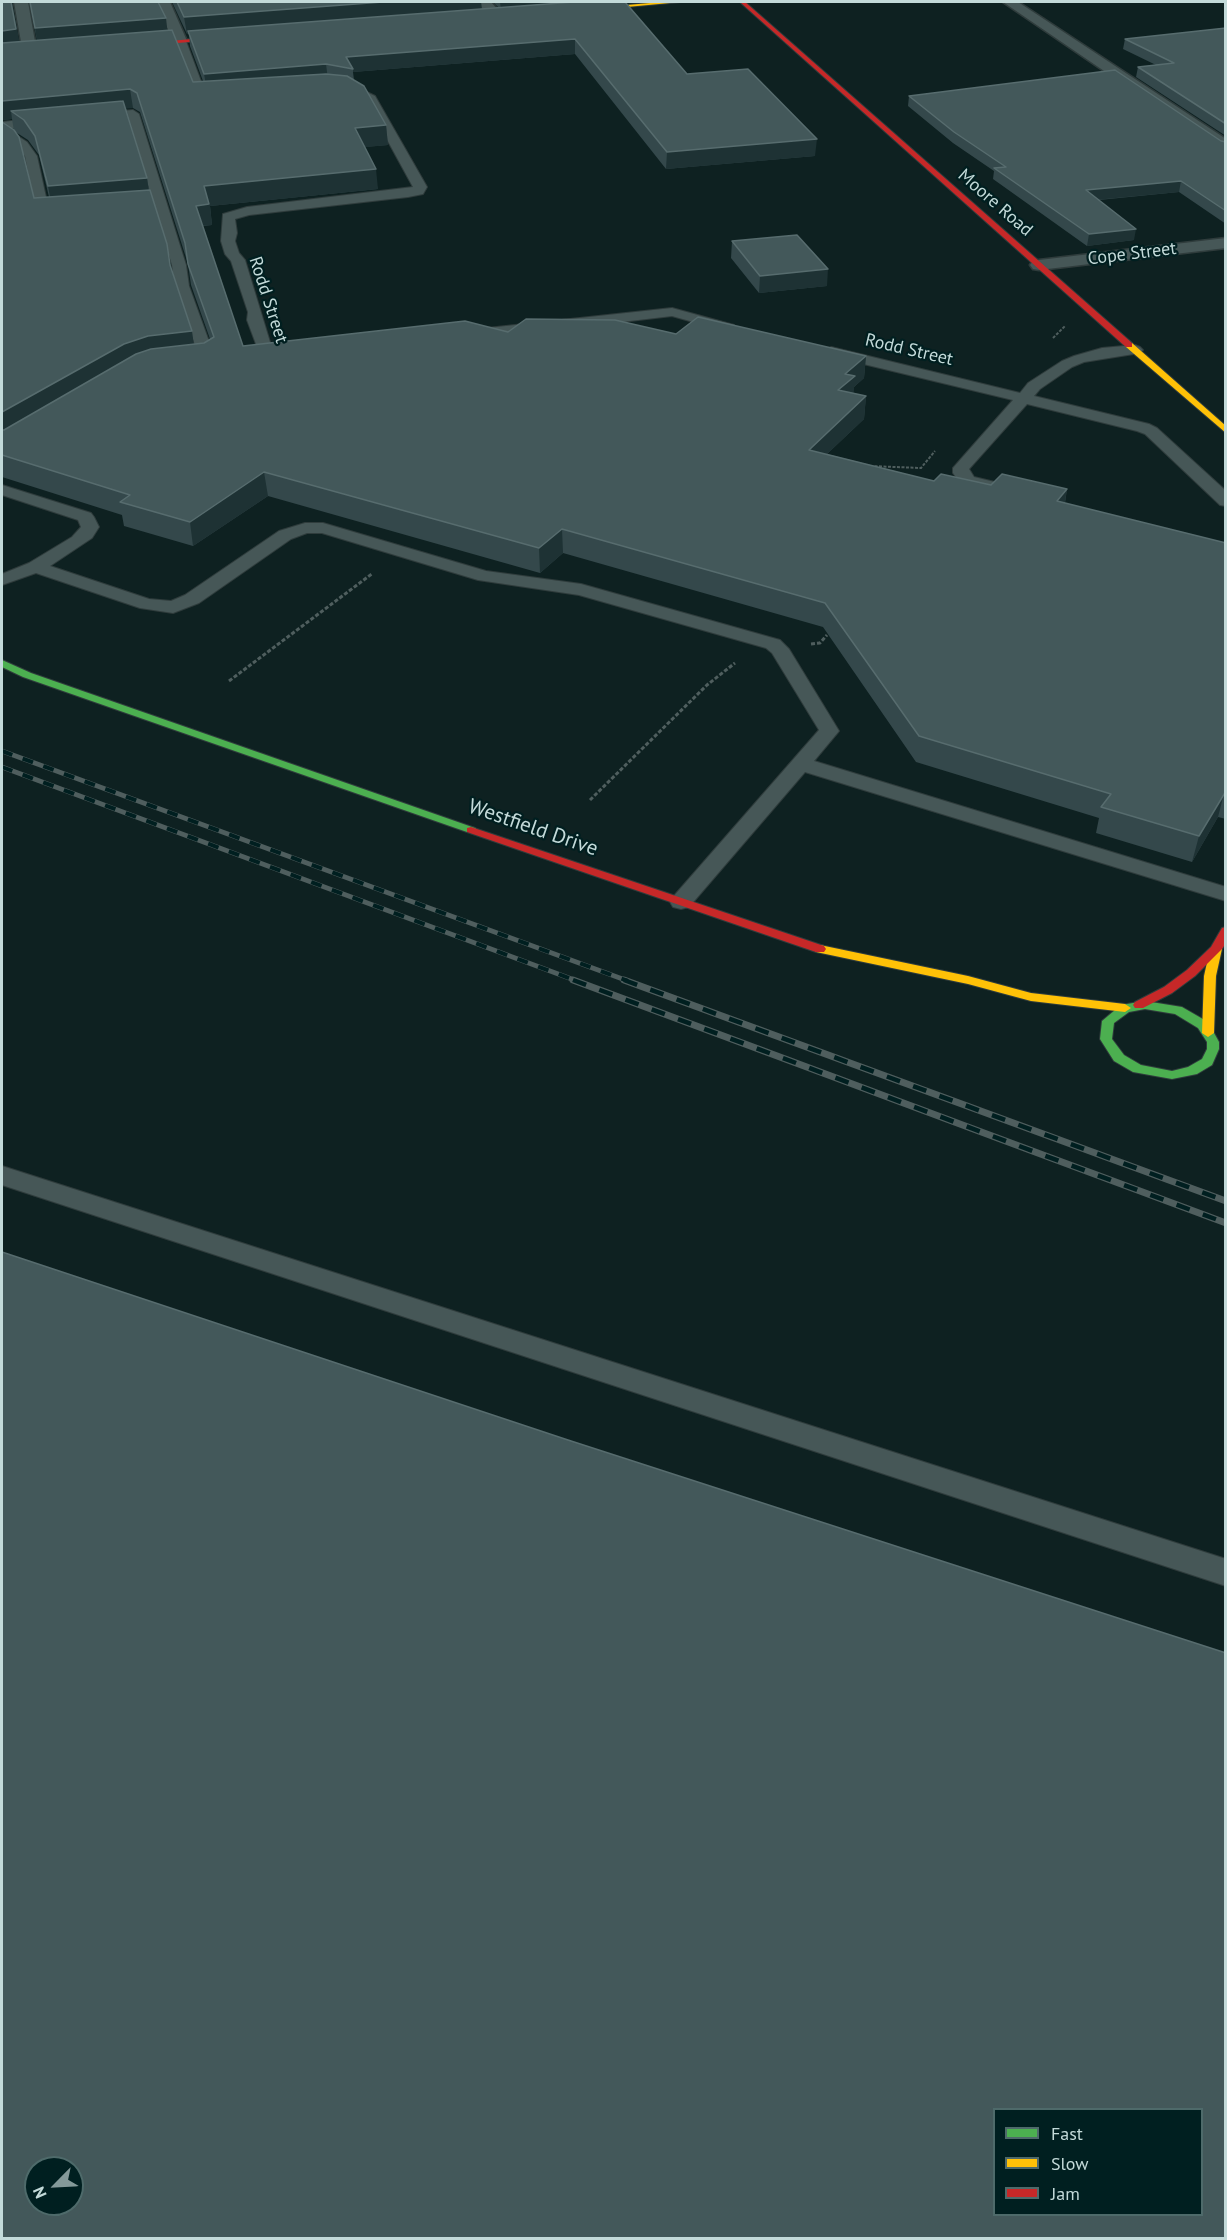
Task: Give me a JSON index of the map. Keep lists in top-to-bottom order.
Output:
{
  "streets": {
    "street": ["Moore Road", "Cope Street", "Westfield Drive"],
    "lane": ["Rodd Street"]
  },
  "crossings": [
    ["Moore Road", "Cope Street"]
  ],
  "legend": ["Fast", "Slow", "Jam"],
  "north": "bottom left"
}
